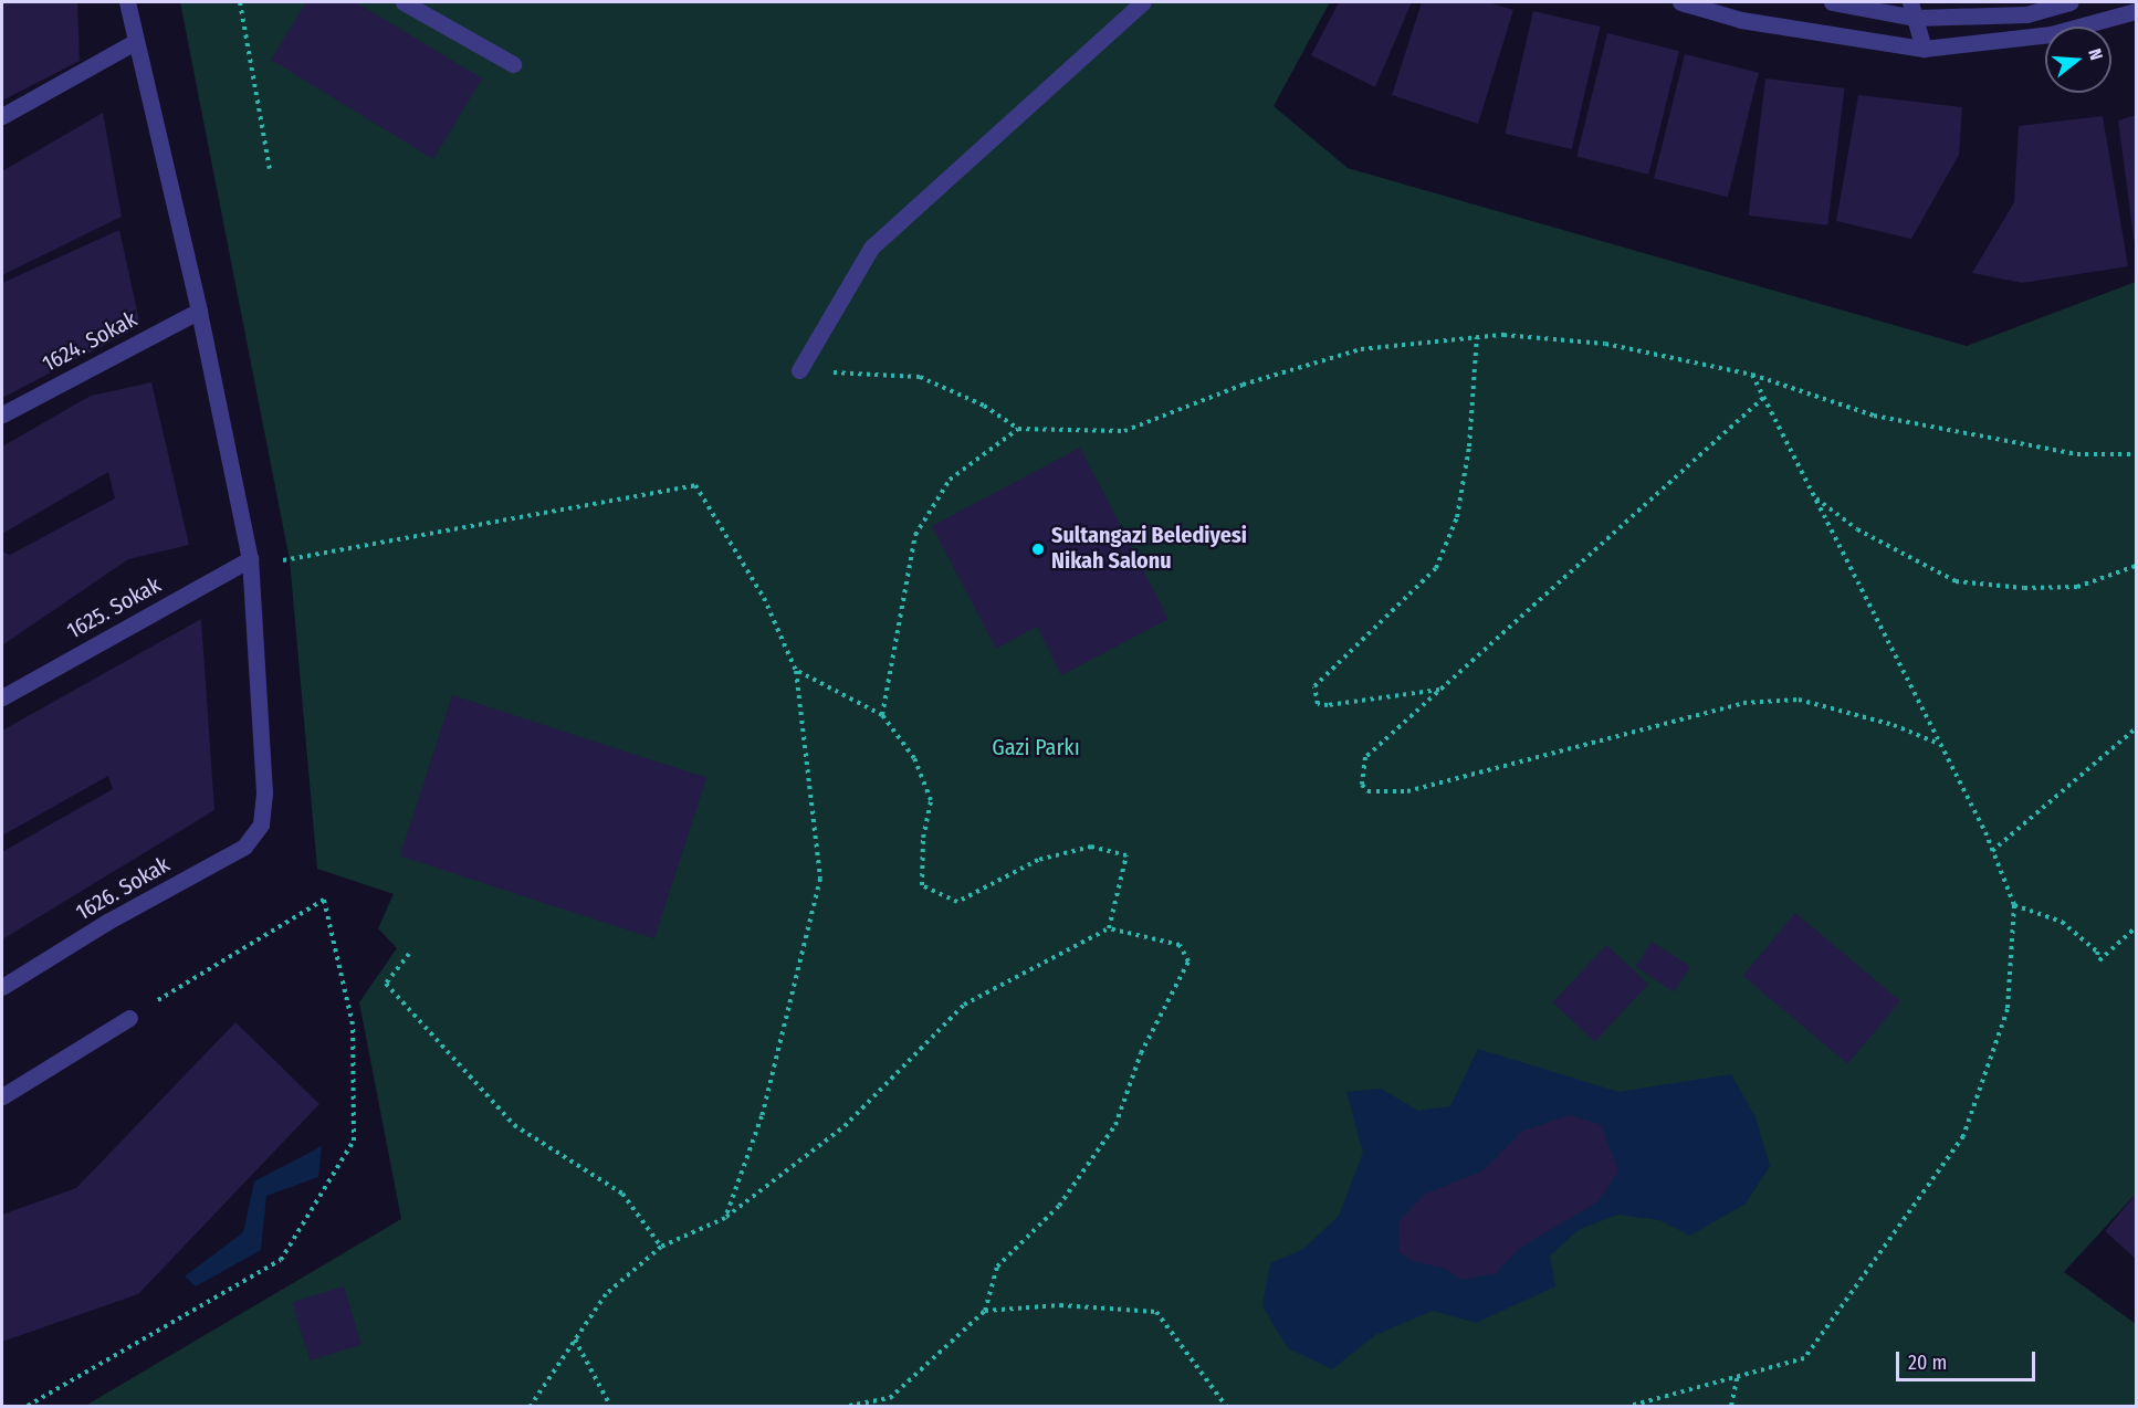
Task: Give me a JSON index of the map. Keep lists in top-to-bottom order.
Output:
{
  "streets": {
    "street": ["1624. Sokak", "1625. Sokak", "1626. Sokak"]
  },
  "crossings": [
    ["1625. Sokak", "1626. Sokak"]
  ],
  "parks": ["Gazi Parkı"],
  "places": ["Sultangazi Belediyesi Nikah Salonu"],
  "scale_bar": "20 m",
  "north": "right"
}
